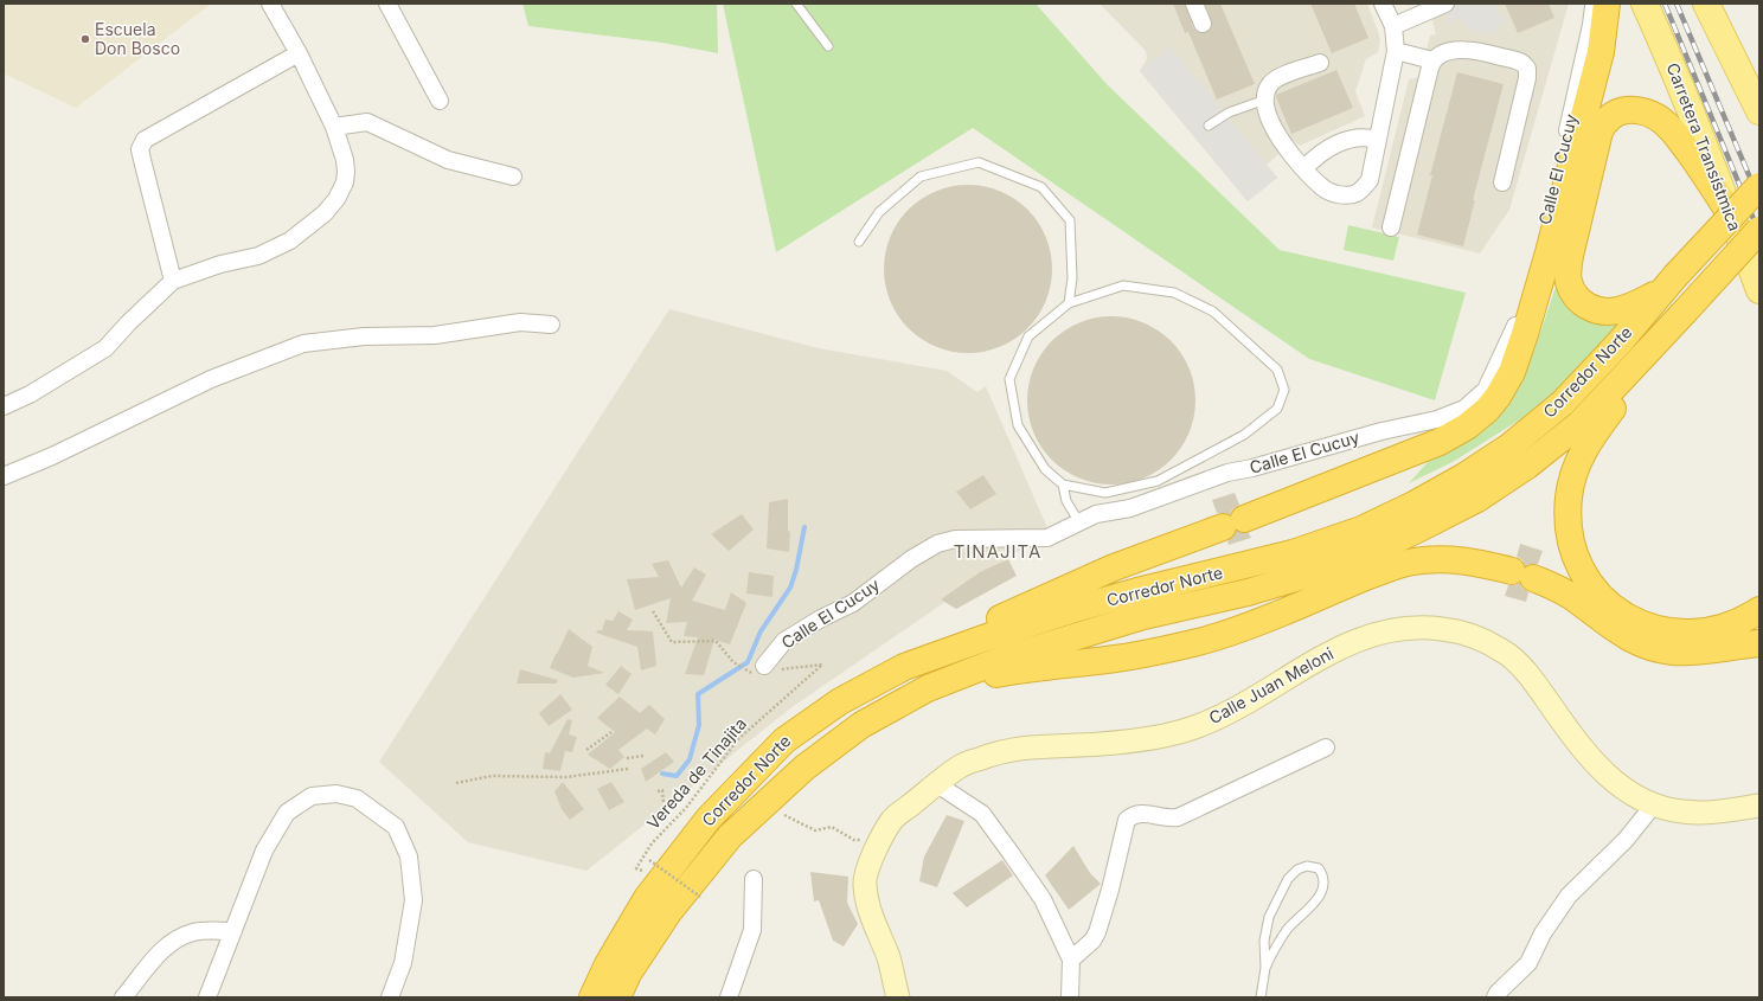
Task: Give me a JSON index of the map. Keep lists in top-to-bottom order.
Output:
{
  "streets": {
    "highway": ["Corredor Norte"],
    "main road": ["Carretera Transístmica", "Calle Juan Meloni"],
    "street": ["Calle El Cucuy"],
    "path": ["Vereda de Tinajita"]
  },
  "crossings": [
    ["Calle El Cucuy", "Vereda de Tinajita"]
  ],
  "districts": ["TINAJITA"],
  "places": ["Escuela Don Bosco"]
}
